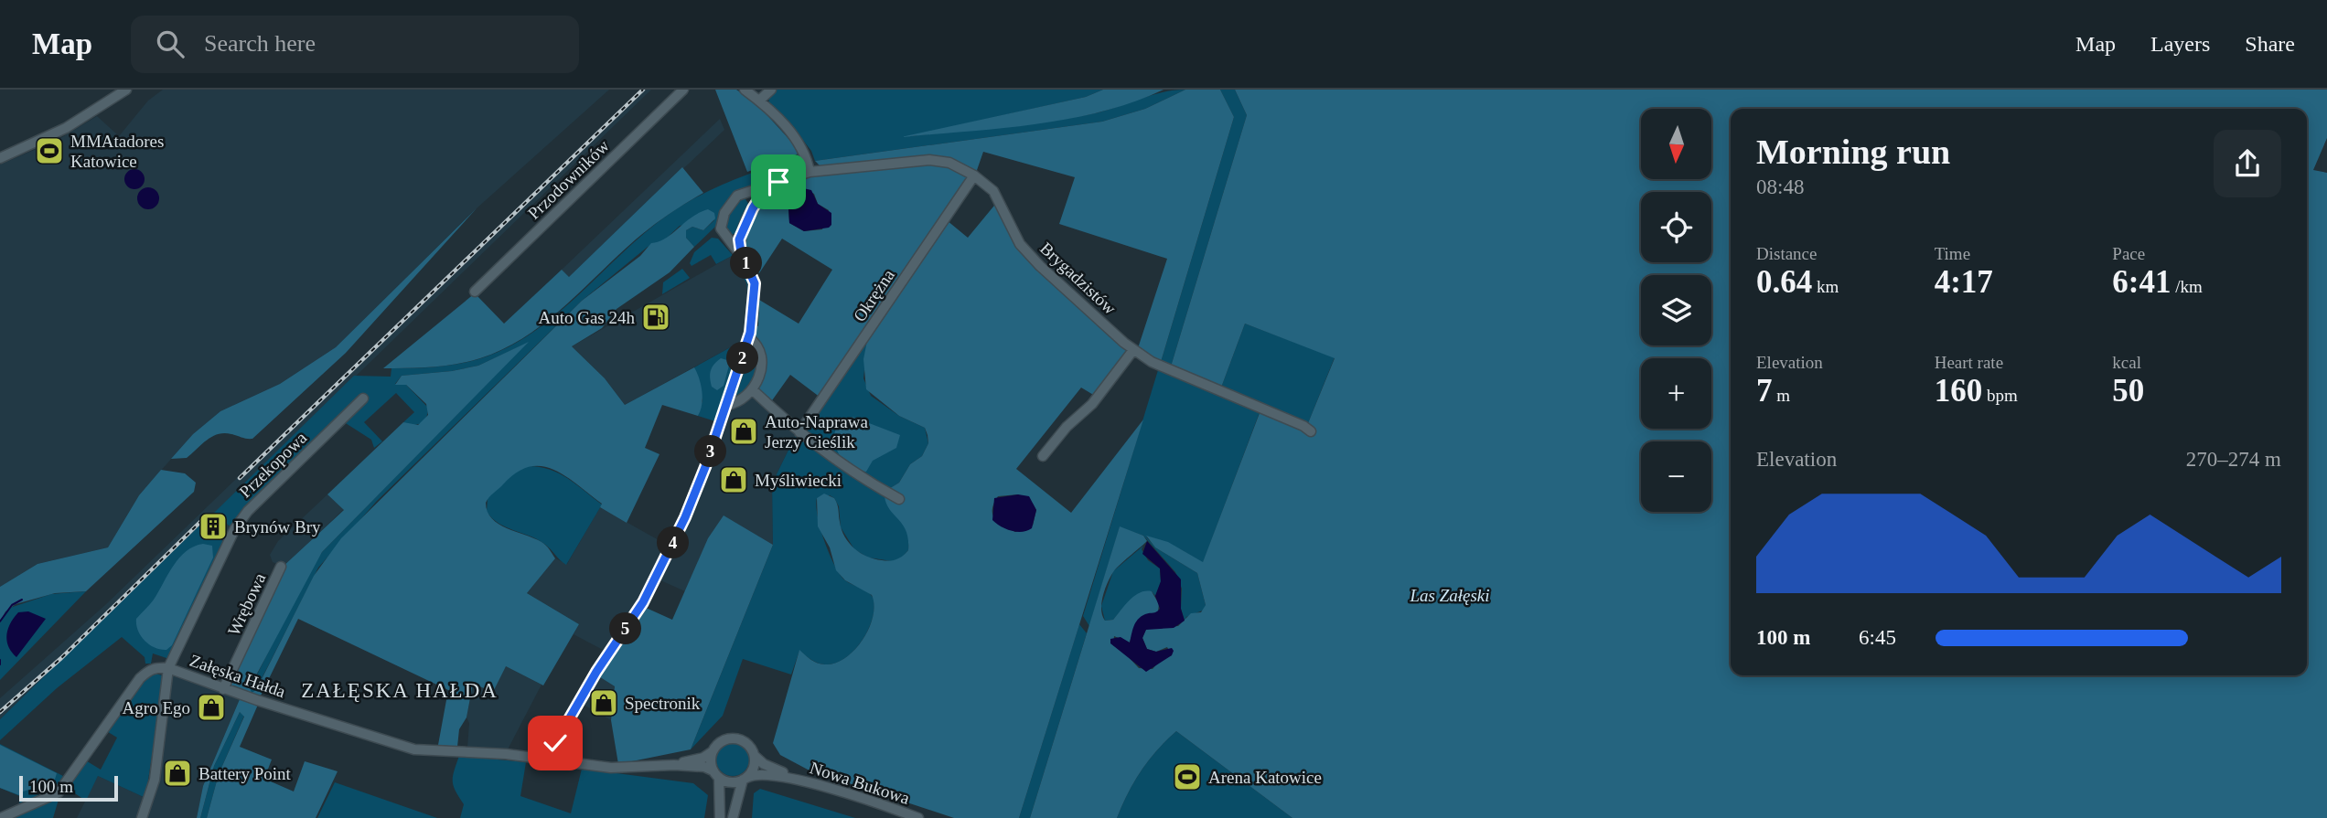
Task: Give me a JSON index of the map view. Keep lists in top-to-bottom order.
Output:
{
  "streets": {
    "street": [
      "Przodowników",
      "Brygadzistów",
      "Okrężna",
      "Przekopowa",
      "Wrębowa",
      "Załęska Hałda",
      "Nowa Bukowa"
    ]
  },
  "crossings": [
    ["Brygadzistów", "Okrężna"],
    ["Przekopowa", "Załęska Hałda"],
    ["Wrębowa", "Załęska Hałda"],
    ["Załęska Hałda", "Nowa Bukowa"]
  ],
  "districts": ["ZAŁĘSKA HAŁDA"],
  "parks": ["Las Załęski"],
  "places": {
    "sports": ["MMAtadores Katowice", "Arena Katowice"],
    "fuel station": ["Auto Gas 24h"],
    "shop": [
      "Auto-Naprawa Jerzy Cieślik",
      "Myśliwiecki",
      "Spectronik",
      "Agro Ego",
      "Battery Point"
    ],
    "building": ["Brynów Bry"]
  },
  "scale_bar": "100 m",
  "north": "bottom",
  "page": {
    "header": "Map",
    "search": "Search here",
    "nav": ["Map", "Layers", "Share"],
    "map_buttons": ["+", "−"],
    "heading": ["Morning run", "08:48"],
    "stats": [
      ["Distance", "0.64 km"],
      ["Time", "4:17"],
      ["Pace", "6:41 /km"],
      ["Elevation", "7 m"],
      ["Heart rate", "160 bpm"],
      ["kcal", "50"]
    ],
    "pins": [
      "1",
      "2",
      "3",
      "4",
      "5"
    ],
    "chart": ["Elevation", "270–274 m"],
    "list": [
      {
        "name": "100 m",
        "note": "6:45"
      }
    ],
    "scale": "100 m"
  }
}
